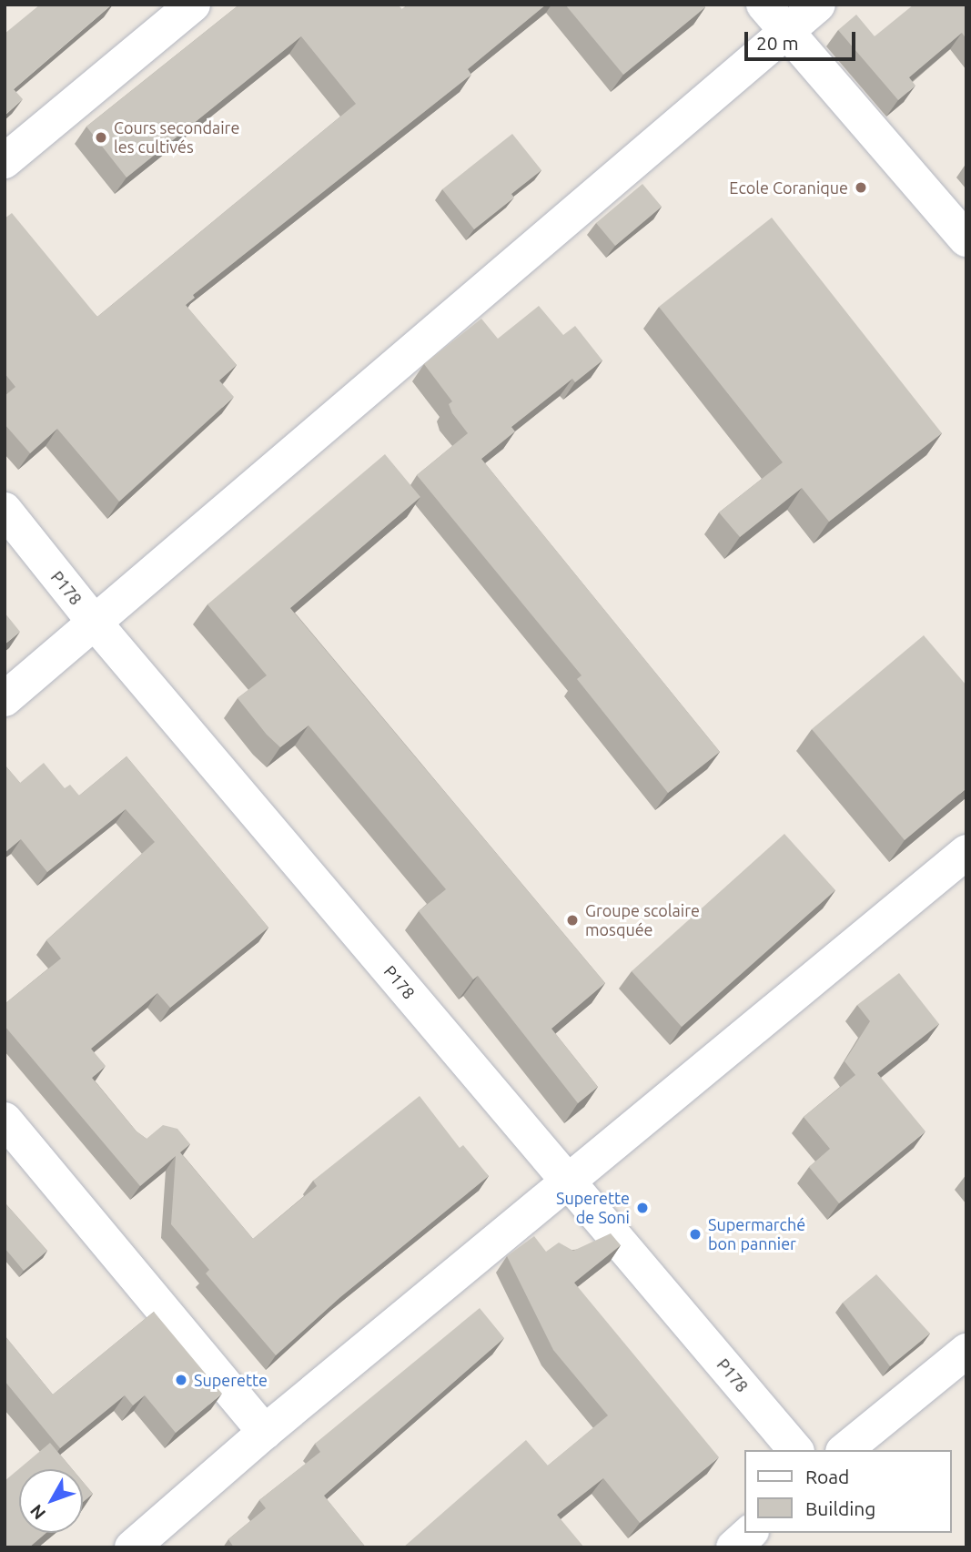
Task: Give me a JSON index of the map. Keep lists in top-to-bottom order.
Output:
{
  "streets": {
    "street": ["P178"]
  },
  "places": [
    "Cours secondaire les cultivés",
    "Ecole Coranique",
    "Groupe scolaire mosquée",
    "Superette de Soni",
    "Supermarché bon pannier",
    "Superette"
  ],
  "legend": ["Road", "Building"],
  "scale_bar": "20 m",
  "north": "bottom left"
}
